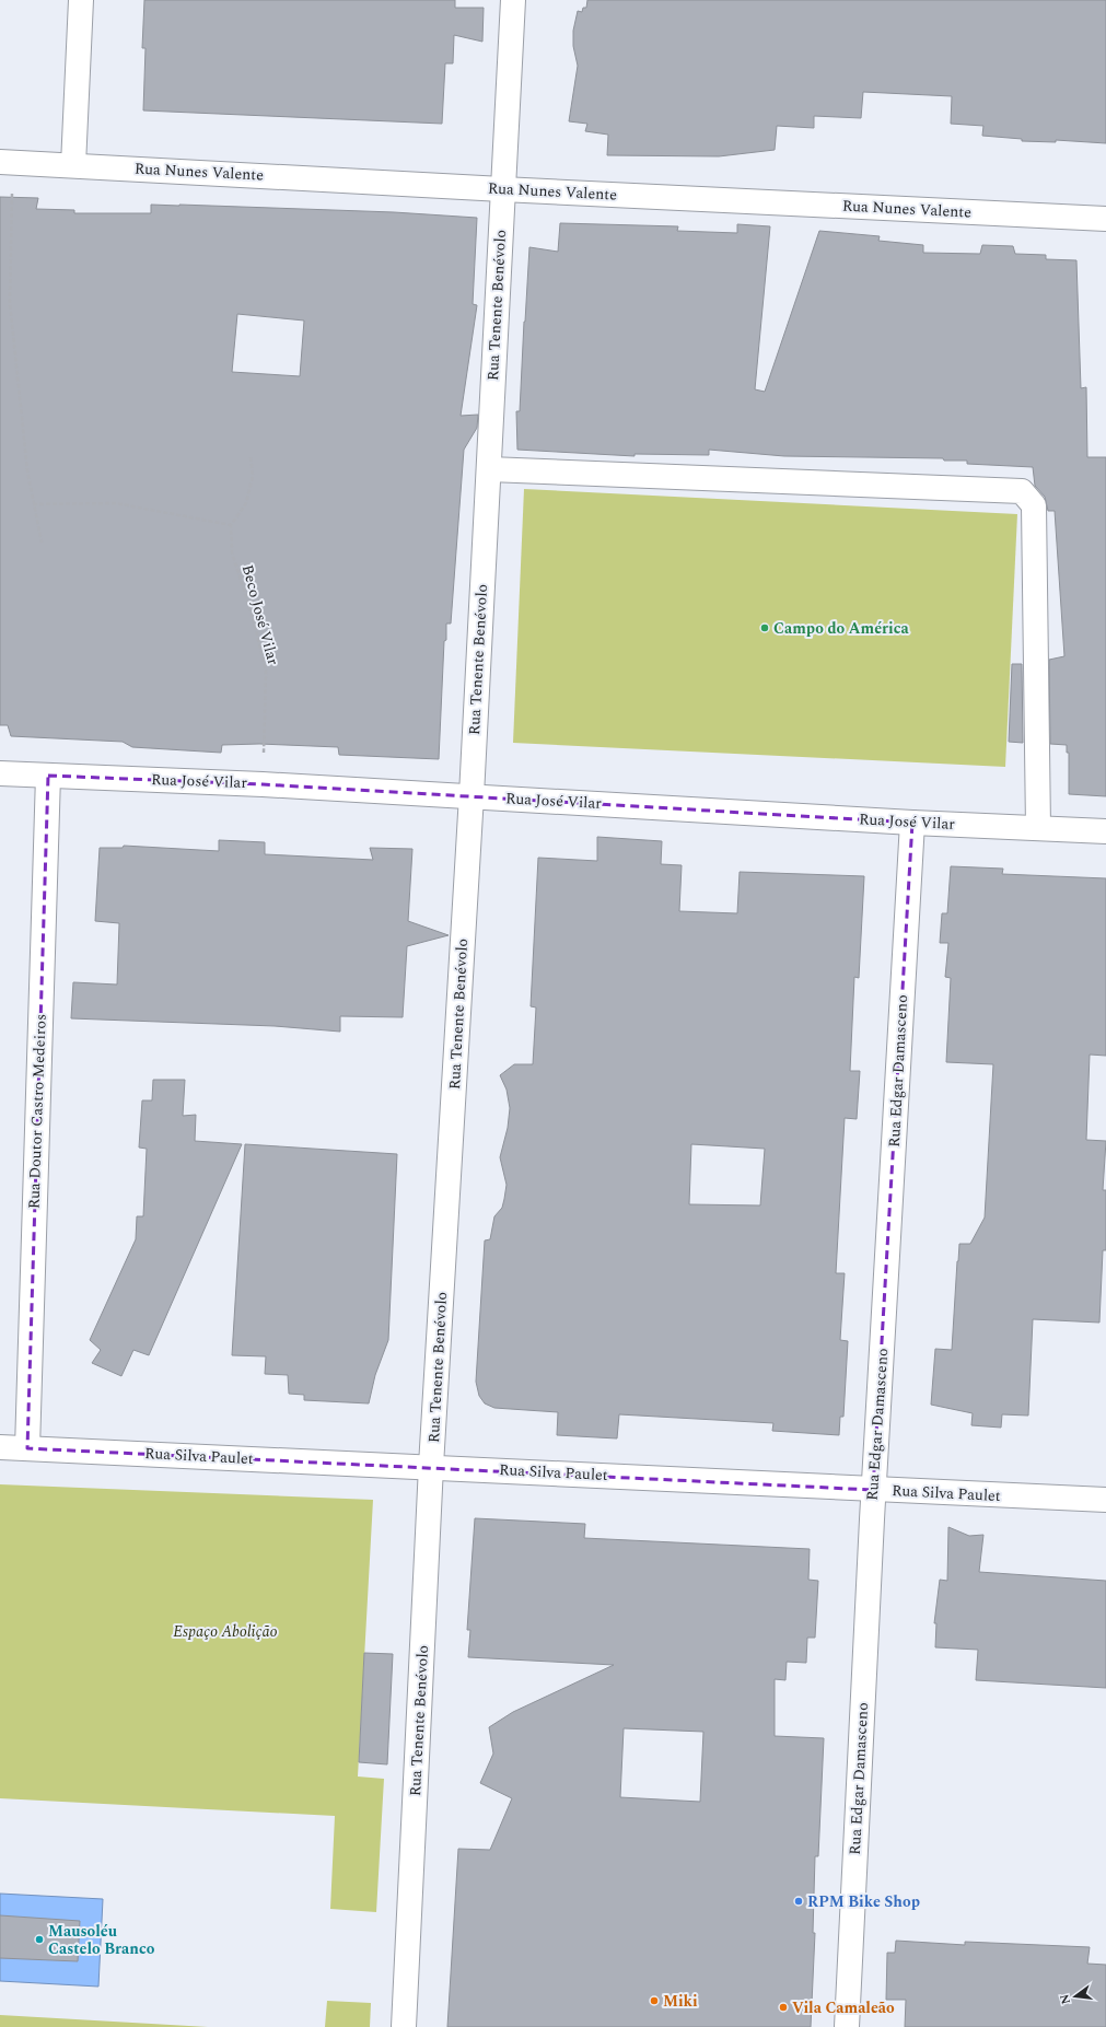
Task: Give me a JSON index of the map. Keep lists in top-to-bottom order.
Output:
{
  "streets": {
    "street": [
      "Rua Nunes Valente",
      "Rua Tenente Benévolo",
      "Rua José Vilar",
      "Rua Edgar Damasceno",
      "Rua Doutor Castro Medeiros",
      "Rua Silva Paulet"
    ],
    "path": ["Beco José Vilar"]
  },
  "crossings": [
    ["Rua Nunes Valente", "Rua Tenente Benévolo"],
    ["Rua Tenente Benévolo", "Rua José Vilar"],
    ["Rua Tenente Benévolo", "Rua Silva Paulet"],
    ["Beco José Vilar", "Rua José Vilar"],
    ["Rua José Vilar", "Rua Edgar Damasceno"],
    ["Rua José Vilar", "Rua Doutor Castro Medeiros"],
    ["Rua Edgar Damasceno", "Rua Silva Paulet"],
    ["Rua Doutor Castro Medeiros", "Rua Silva Paulet"]
  ],
  "parks": ["Espaço Abolição"],
  "places": [
    "Campo do América",
    "RPM Bike Shop",
    "Mausoléu Castelo Branco",
    "Miki",
    "Vila Camaleão"
  ],
  "north": "left"
}
